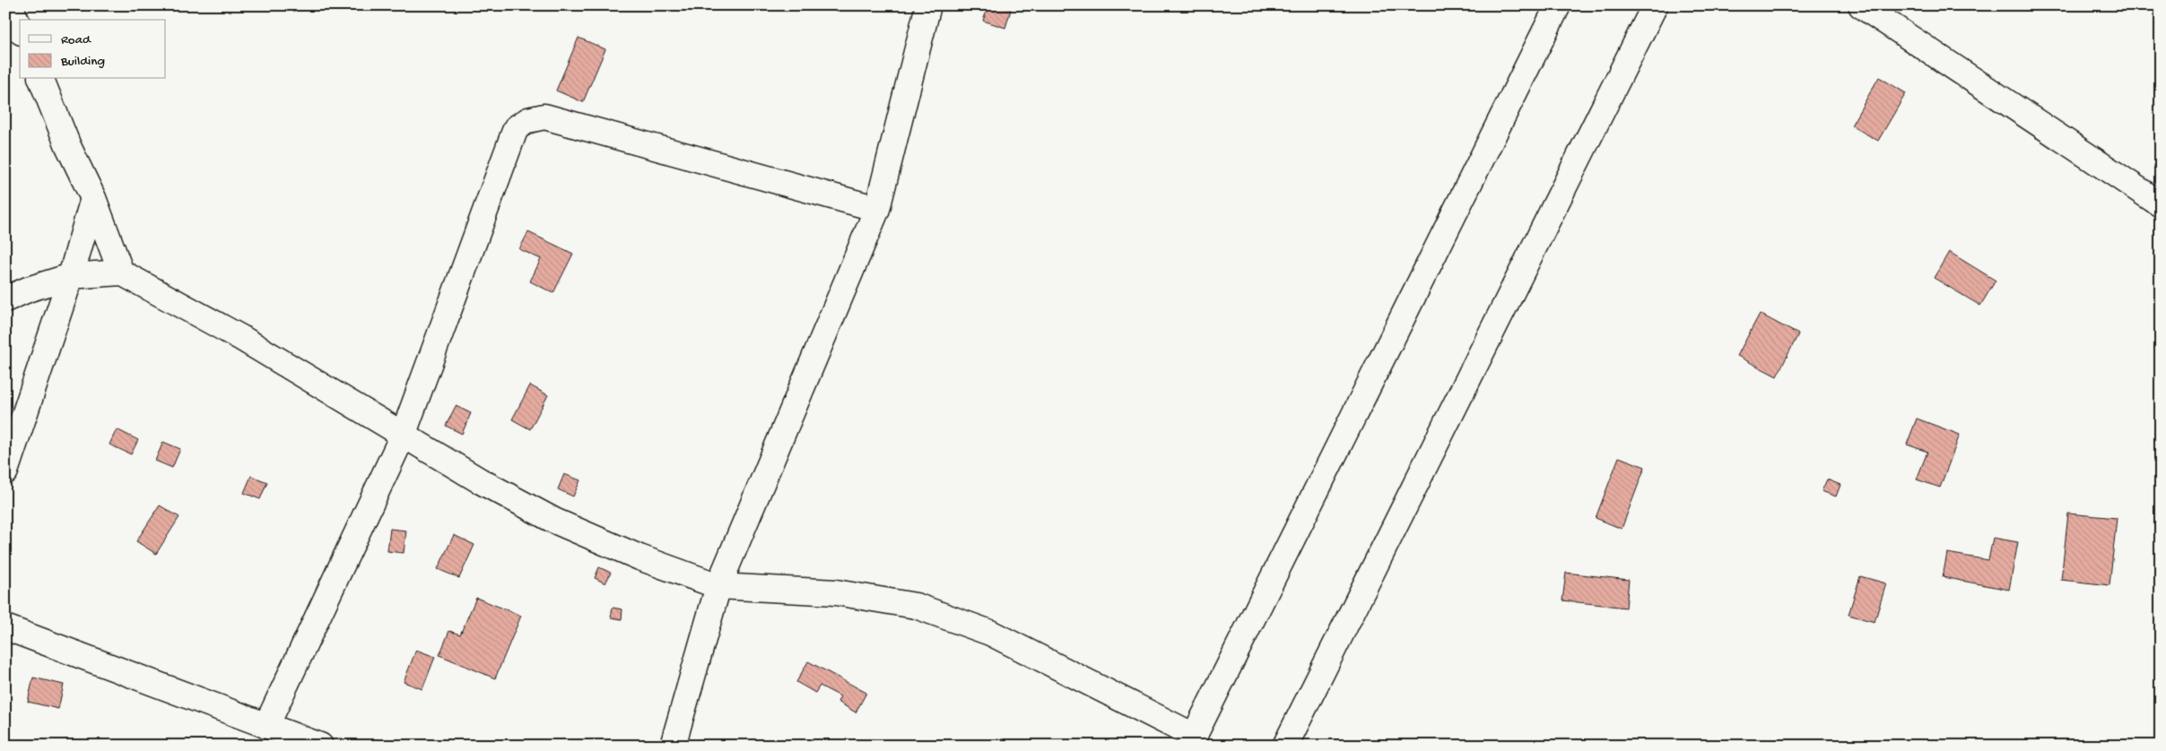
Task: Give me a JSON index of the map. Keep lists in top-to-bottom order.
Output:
{
  "legend": ["Road", "Building"]
}
